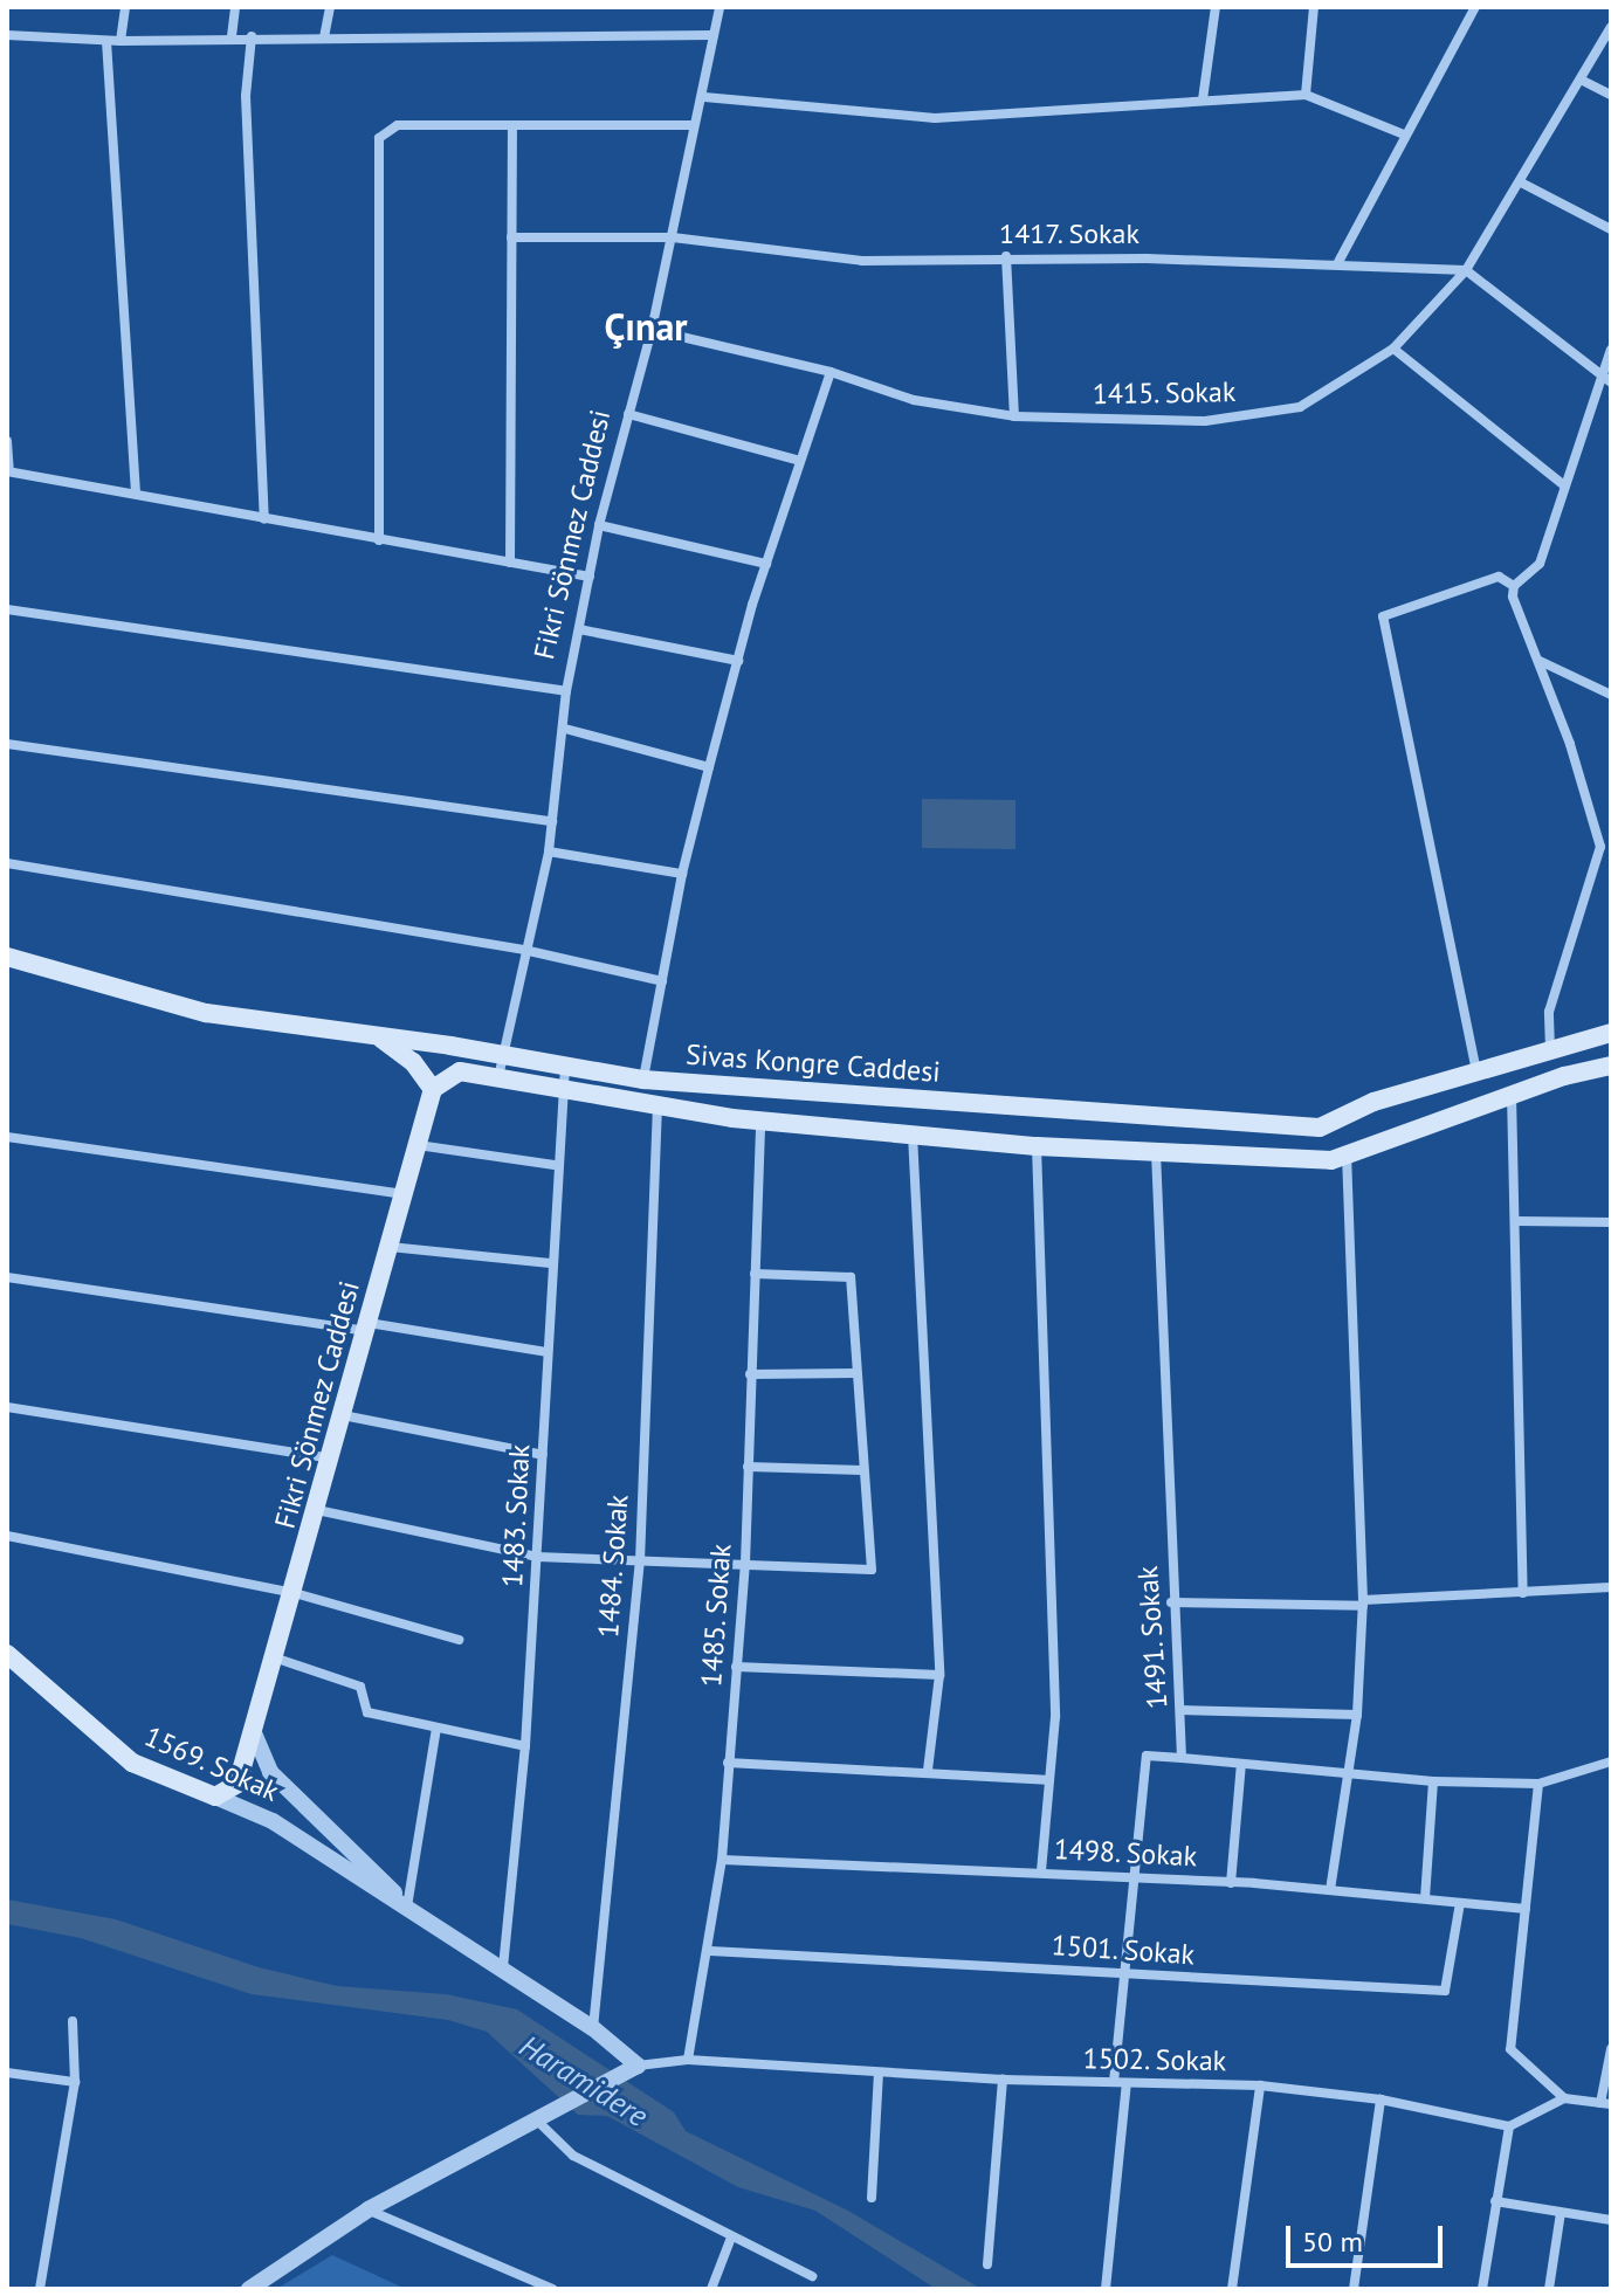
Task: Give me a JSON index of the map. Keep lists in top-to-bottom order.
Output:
{
  "streets": {
    "main road": ["Fikri Sönmez Caddesi", "Sivas Kongre Caddesi", "1569. Sokak"],
    "street": [
      "1417. Sokak",
      "1415. Sokak",
      "1483. Sokak",
      "1484. Sokak",
      "1485. Sokak",
      "1491. Sokak",
      "1498. Sokak",
      "1501. Sokak",
      "1502. Sokak"
    ]
  },
  "crossings": [
    ["1417. Sokak", "1415. Sokak"],
    ["1417. Sokak", "Fikri Sönmez Caddesi"],
    ["1415. Sokak", "Fikri Sönmez Caddesi"],
    ["Fikri Sönmez Caddesi", "Sivas Kongre Caddesi"],
    ["Fikri Sönmez Caddesi", "1569. Sokak"],
    ["Sivas Kongre Caddesi", "1483. Sokak"],
    ["Sivas Kongre Caddesi", "1484. Sokak"],
    ["Sivas Kongre Caddesi", "1485. Sokak"],
    ["Sivas Kongre Caddesi", "1491. Sokak"],
    ["1483. Sokak", "1569. Sokak"],
    ["1484. Sokak", "1569. Sokak"],
    ["1485. Sokak", "1498. Sokak"],
    ["1485. Sokak", "1501. Sokak"],
    ["1485. Sokak", "1502. Sokak"],
    ["1498. Sokak", "1501. Sokak"]
  ],
  "districts": ["Çınar"],
  "water": ["Haramidere"],
  "scale_bar": "50 m"
}
